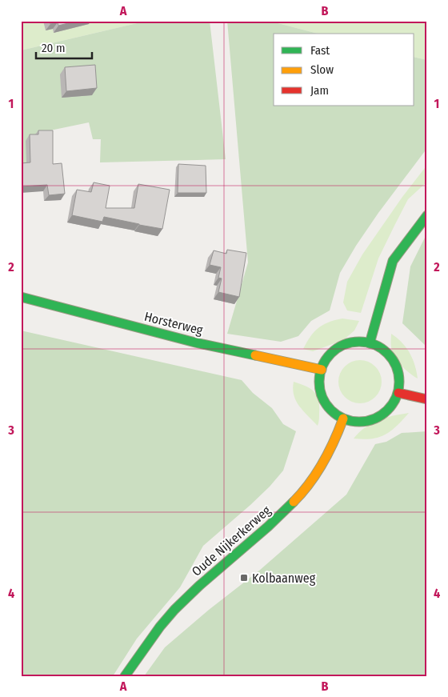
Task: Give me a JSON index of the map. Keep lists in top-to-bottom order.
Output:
{
  "streets": {
    "main road": ["Horsterweg", "Oude Nijkerkerweg"]
  },
  "crossings": [
    ["Horsterweg", "Oude Nijkerkerweg"]
  ],
  "places": {
    "transit": ["Kolbaanweg"]
  },
  "legend": ["Fast", "Slow", "Jam"],
  "scale_bar": "20 m",
  "grid": {
    "columns": ["A", "B"],
    "rows": [
      "1",
      "2",
      "3",
      "4"
    ]
  }
}
